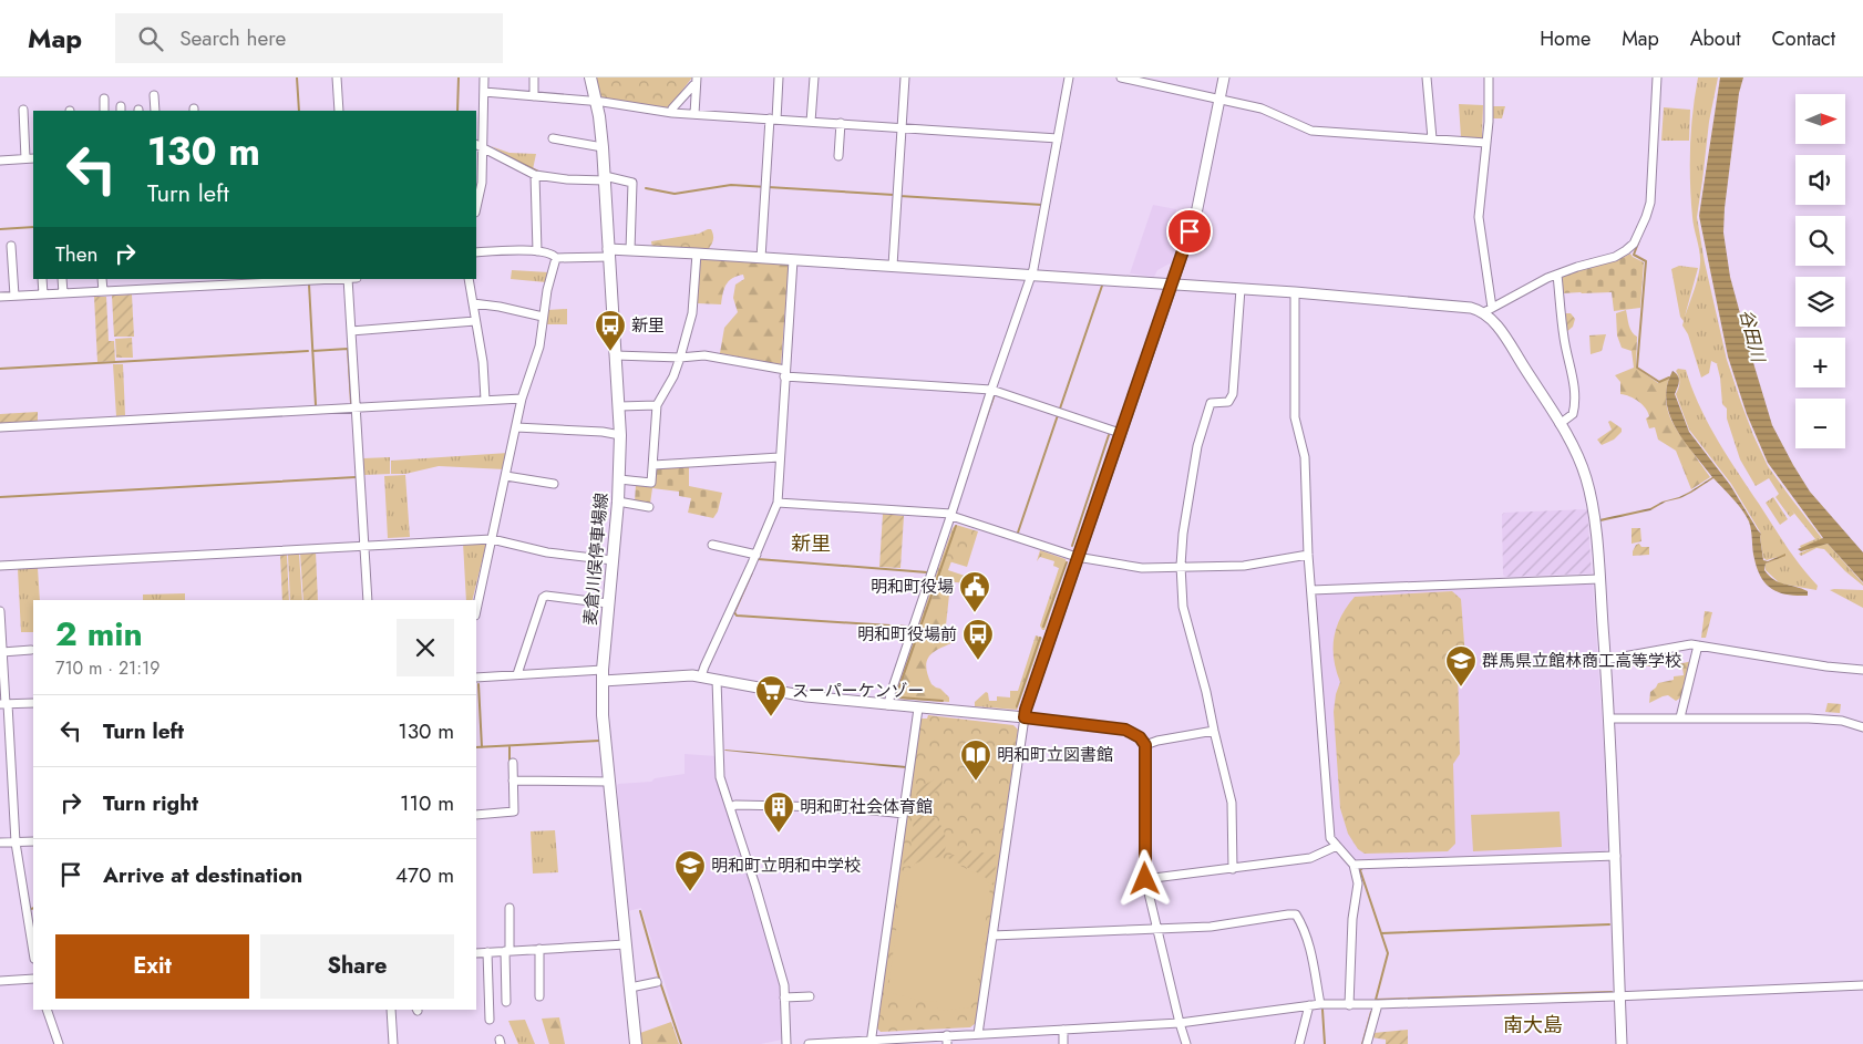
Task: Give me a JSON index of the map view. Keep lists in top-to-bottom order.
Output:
{
  "streets": {
    "main road": ["麦倉川俣停車場線"]
  },
  "districts": ["新里", "南大島"],
  "water": ["谷田川"],
  "places": {
    "bus stop": ["新里", "明和町役場前"],
    "public building": ["明和町役場"],
    "school or university": ["群馬県立館林商工高等学校", "明和町立明和中学校"],
    "supermarket": ["スーパーケンゾー"],
    "library": ["明和町立図書館"],
    "building": ["明和町社会体育館"]
  },
  "north": "right",
  "page": {
    "header": "Map",
    "search": "Search here",
    "nav": [
      "Home",
      "Map",
      "About",
      "Contact"
    ],
    "map_buttons": ["+", "−"],
    "turn": ["130 m", "Turn left"],
    "then": "Then",
    "heading": ["2 min", "710 m · 21:19"],
    "list": [
      {
        "name": "Turn left",
        "value": "130 m"
      },
      {
        "name": "Turn right",
        "value": "110 m"
      },
      {
        "name": "Arrive at destination",
        "value": "470 m"
      }
    ],
    "buttons": ["Exit", "Share"]
  }
}
